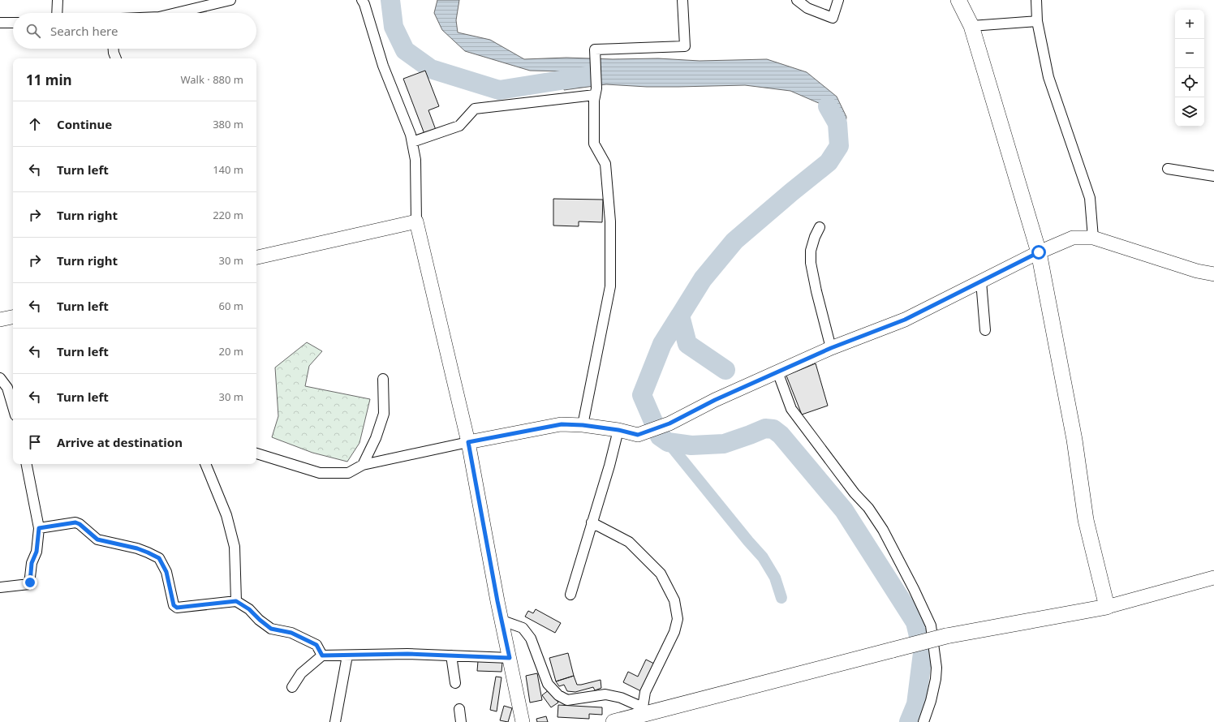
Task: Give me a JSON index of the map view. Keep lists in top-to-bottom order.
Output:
{
  "page": {
    "map_buttons": ["+", "−"],
    "search": "Search here",
    "heading": ["11 min", "Walk · 880 m"],
    "list": [
      ["Continue", "380 m"],
      ["Turn left", "140 m"],
      ["Turn right", "220 m"],
      ["Turn right", "30 m"],
      ["Turn left", "60 m"],
      ["Turn left", "20 m"],
      ["Turn left", "30 m"],
      "Arrive at destination"
    ]
  }
}
